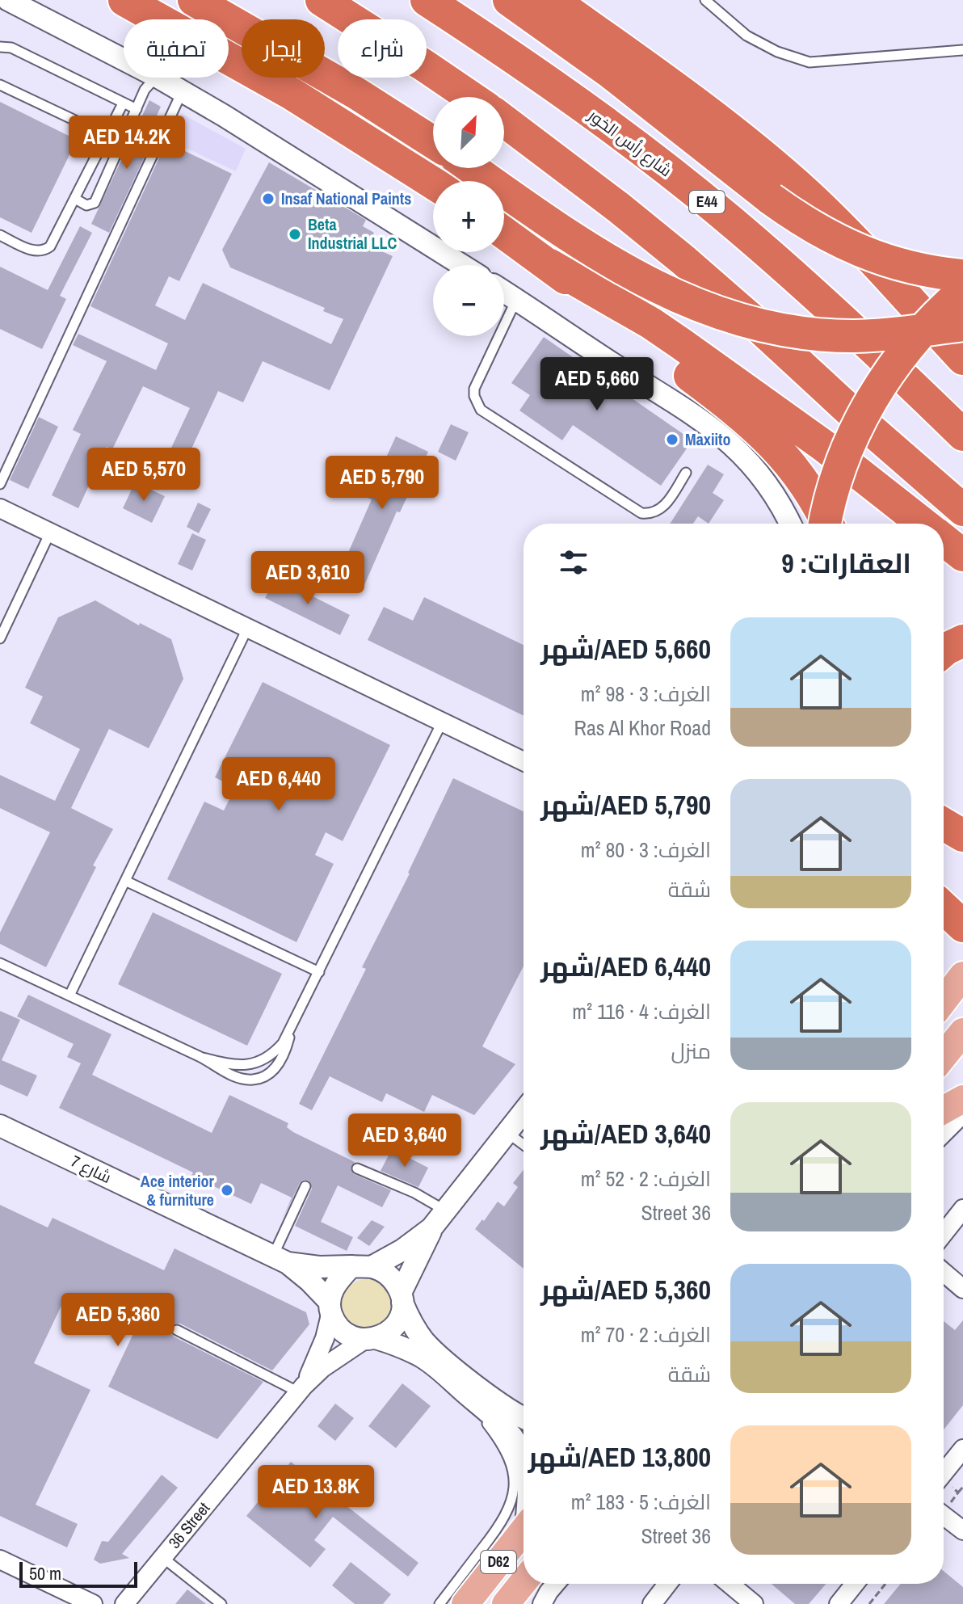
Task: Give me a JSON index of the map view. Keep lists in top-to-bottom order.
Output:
{
  "streets": {
    "highway": ["شارع رأس الخور", "E44"],
    "main road": ["D62"],
    "street": ["شارع 7", "36 Street"]
  },
  "crossings": [
    ["شارع 7", "36 Street"]
  ],
  "places": [
    "Insaf National Paints",
    "Beta Industrial LLC",
    "Maxiito",
    "Ace interior & furniture"
  ],
  "scale_bar": "50 m",
  "north": "top right",
  "page": {
    "chip": ["شراء", "إيجار", "تصفية"],
    "map_buttons": ["+", "−"],
    "price": [
      "AED 14.2K",
      "AED 5,660",
      "AED 5,570",
      "AED 5,790",
      "AED 3,610",
      "AED 6,440",
      "AED 3,640",
      "AED 5,360",
      "AED 13.8K"
    ],
    "heading": "العقارات: 9",
    "list": [
      {
        "name": "AED 5,660/شهر",
        "note": "الغرف: 3 · 98 m² · Ras Al Khor Road"
      },
      {
        "name": "AED 5,790/شهر",
        "note": "الغرف: 3 · 80 m² · شقة"
      },
      {
        "name": "AED 6,440/شهر",
        "note": "الغرف: 4 · 116 m² · منزل"
      },
      {
        "name": "AED 3,640/شهر",
        "note": "الغرف: 2 · 52 m² · 36 Street"
      },
      {
        "name": "AED 5,360/شهر",
        "note": "الغرف: 2 · 70 m² · شقة"
      },
      {
        "name": "AED 13,800/شهر",
        "note": "الغرف: 5 · 183 m² · 36 Street"
      }
    ],
    "scale": "50 m"
  }
}
